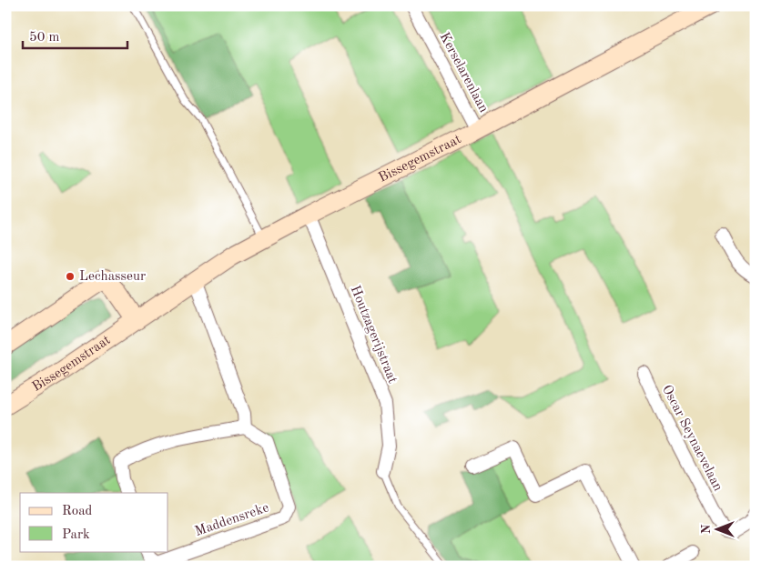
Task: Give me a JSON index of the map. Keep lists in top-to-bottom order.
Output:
{
  "streets": {
    "street": [
      "Kerselarenlaan",
      "Bissegemstraat",
      "Houtzagerijstraat",
      "Oscar Seynaevelaan",
      "Maddensreke"
    ]
  },
  "crossings": [
    ["Kerselarenlaan", "Bissegemstraat"],
    ["Bissegemstraat", "Houtzagerijstraat"]
  ],
  "places": ["Lechasseur"],
  "legend": ["Road", "Park"],
  "scale_bar": "50 m",
  "north": "left"
}
